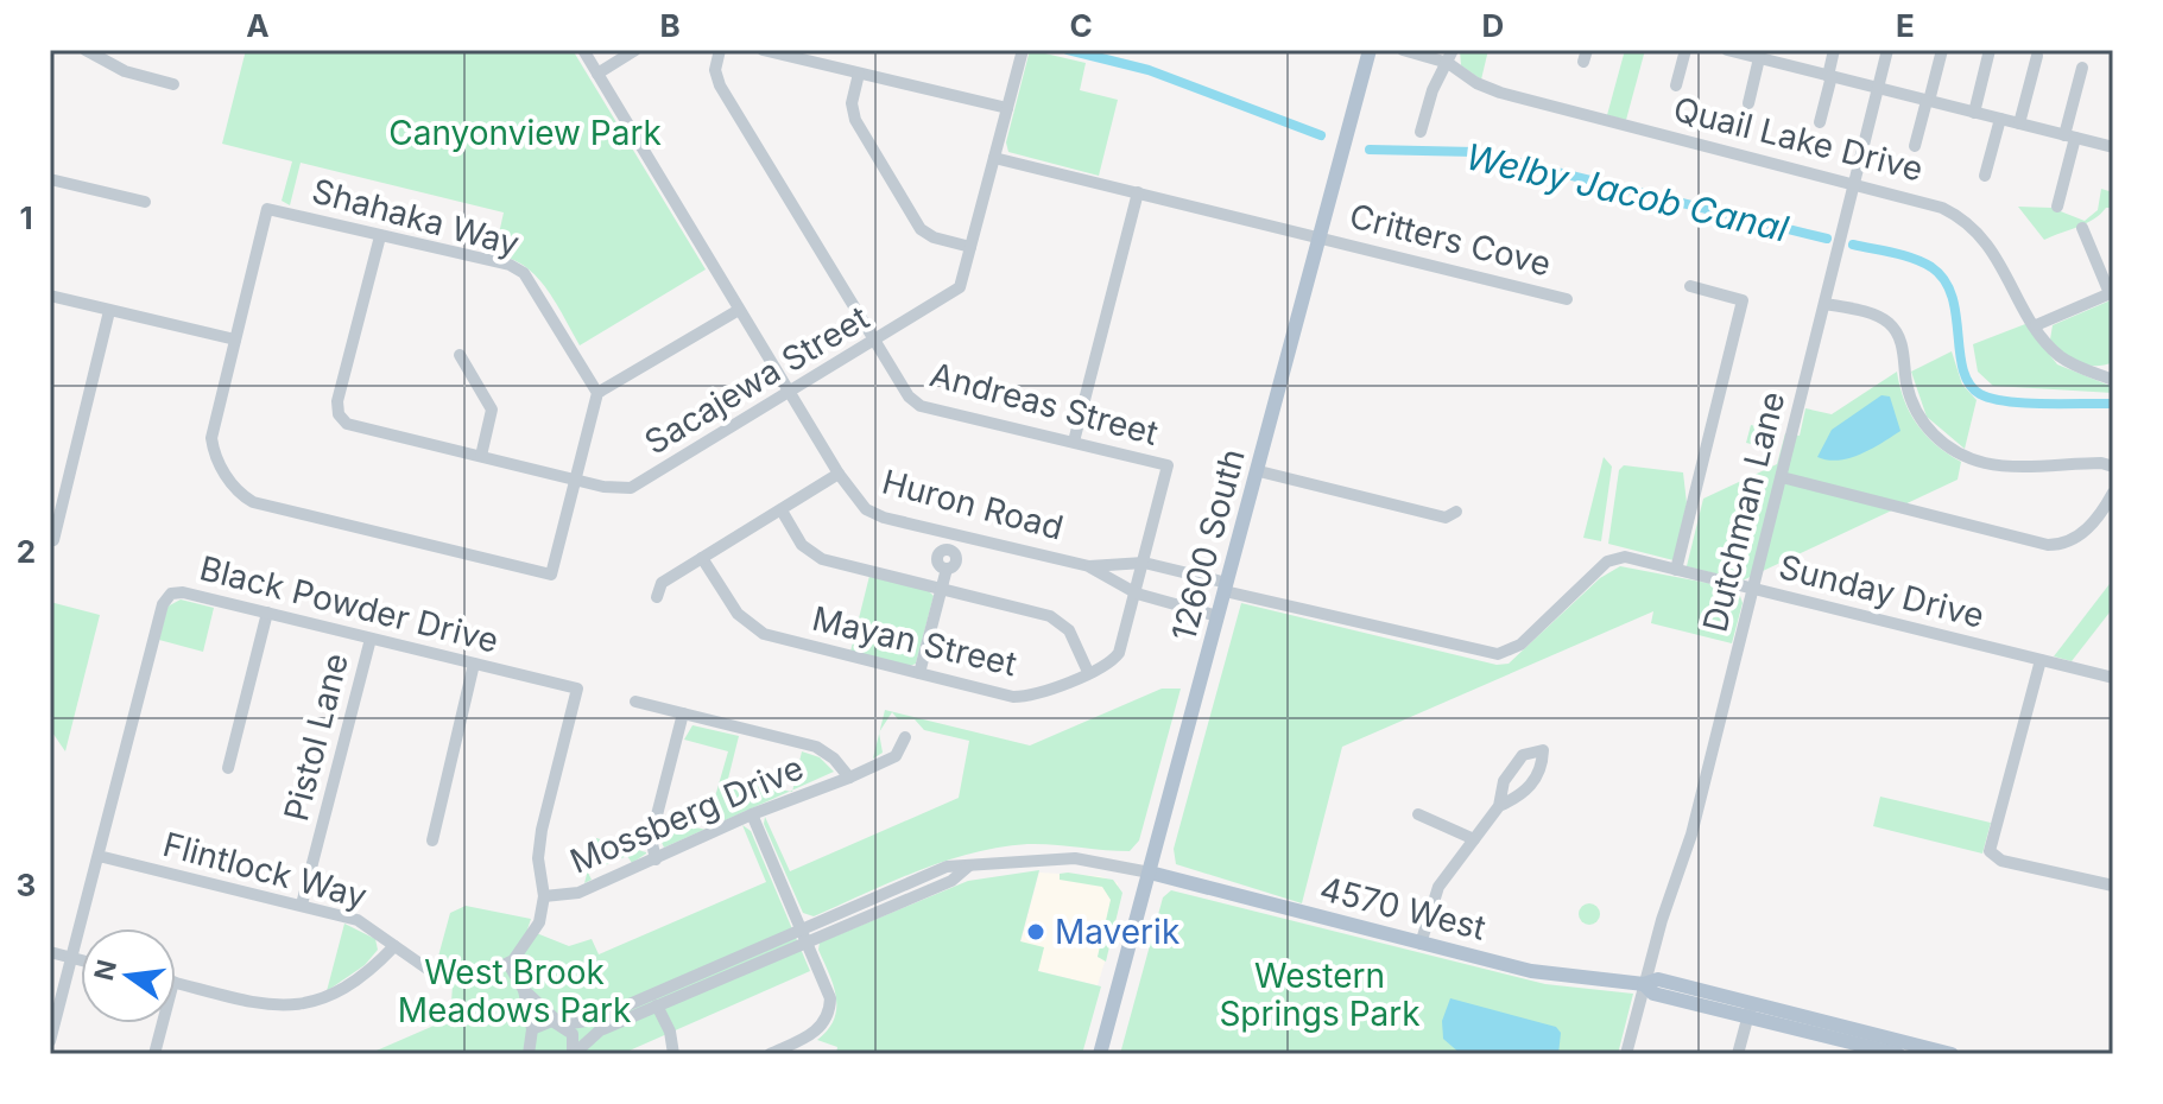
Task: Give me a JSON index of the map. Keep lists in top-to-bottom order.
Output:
{
  "streets": {
    "main road": ["12600 South", "4570 West"],
    "street": [
      "Quail Lake Drive",
      "Shahaka Way",
      "Critters Cove",
      "Sacajewa Street",
      "Andreas Street",
      "Huron Road",
      "Dutchman Lane",
      "Sunday Drive",
      "Black Powder Drive",
      "Mayan Street",
      "Pistol Lane",
      "Mossberg Drive",
      "Flintlock Way"
    ]
  },
  "crossings": [
    ["Quail Lake Drive", "Dutchman Lane"],
    ["Shahaka Way", "Sacajewa Street"],
    ["Critters Cove", "Sacajewa Street"],
    ["Critters Cove", "12600 South"],
    ["Sacajewa Street", "Andreas Street"],
    ["Sacajewa Street", "Huron Road"],
    ["Andreas Street", "Mayan Street"],
    ["Huron Road", "12600 South"],
    ["Huron Road", "Sunday Drive"],
    ["Huron Road", "Mayan Street"],
    ["Dutchman Lane", "Sunday Drive"],
    ["Dutchman Lane", "4570 West"],
    ["12600 South", "Sunday Drive"],
    ["12600 South", "4570 West"],
    ["Black Powder Drive", "Pistol Lane"],
    ["Black Powder Drive", "Mossberg Drive"],
    ["Black Powder Drive", "Flintlock Way"],
    ["Pistol Lane", "Flintlock Way"]
  ],
  "water": ["Welby Jacob Canal"],
  "parks": ["Canyonview Park", "West Brook Meadows Park", "Western Springs Park"],
  "places": ["Maverik"],
  "north": "left",
  "grid": {
    "columns": [
      "A",
      "B",
      "C",
      "D",
      "E"
    ],
    "rows": ["1", "2", "3"]
  }
}
